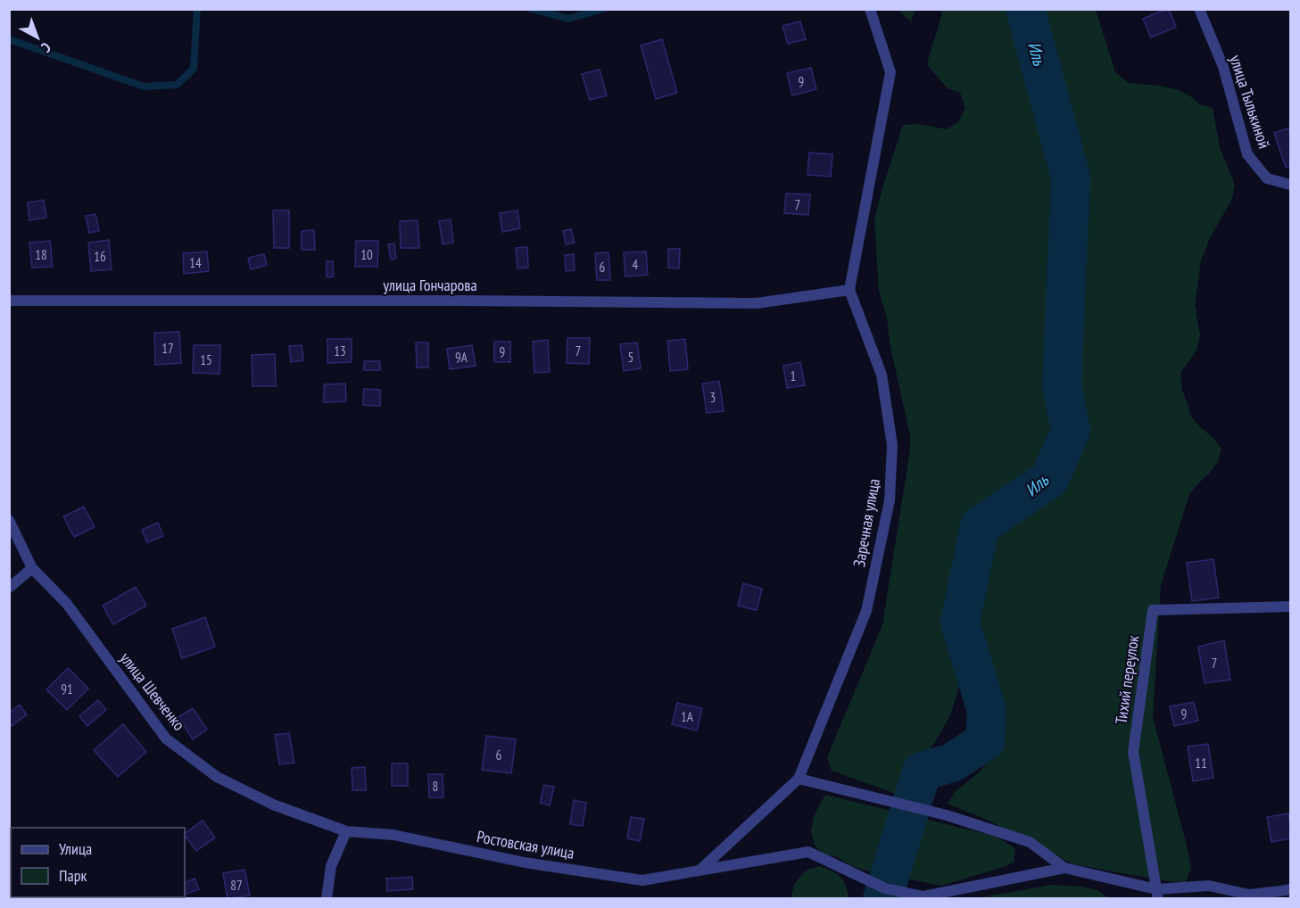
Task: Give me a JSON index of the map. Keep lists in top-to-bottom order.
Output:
{
  "streets": {
    "street": [
      "улица Тылькиной",
      "улица Гончарова",
      "Заречная улица",
      "Тихий переулок",
      "улица Шевченко",
      "Ростовская улица"
    ]
  },
  "crossings": [
    ["улица Гончарова", "Заречная улица"],
    ["Заречная улица", "Ростовская улица"],
    ["улица Шевченко", "Ростовская улица"]
  ],
  "water": ["Иль"],
  "house_numbers": [
    "9",
    "7",
    "18",
    "10",
    "16",
    "14",
    "4",
    "6",
    "17",
    "13",
    "7",
    "9",
    "9А",
    "5",
    "15",
    "1",
    "3",
    "7",
    "91",
    "9",
    "1А",
    "6",
    "11",
    "8",
    "87"
  ],
  "legend": ["Улица", "Парк"],
  "north": "bottom right"
}
